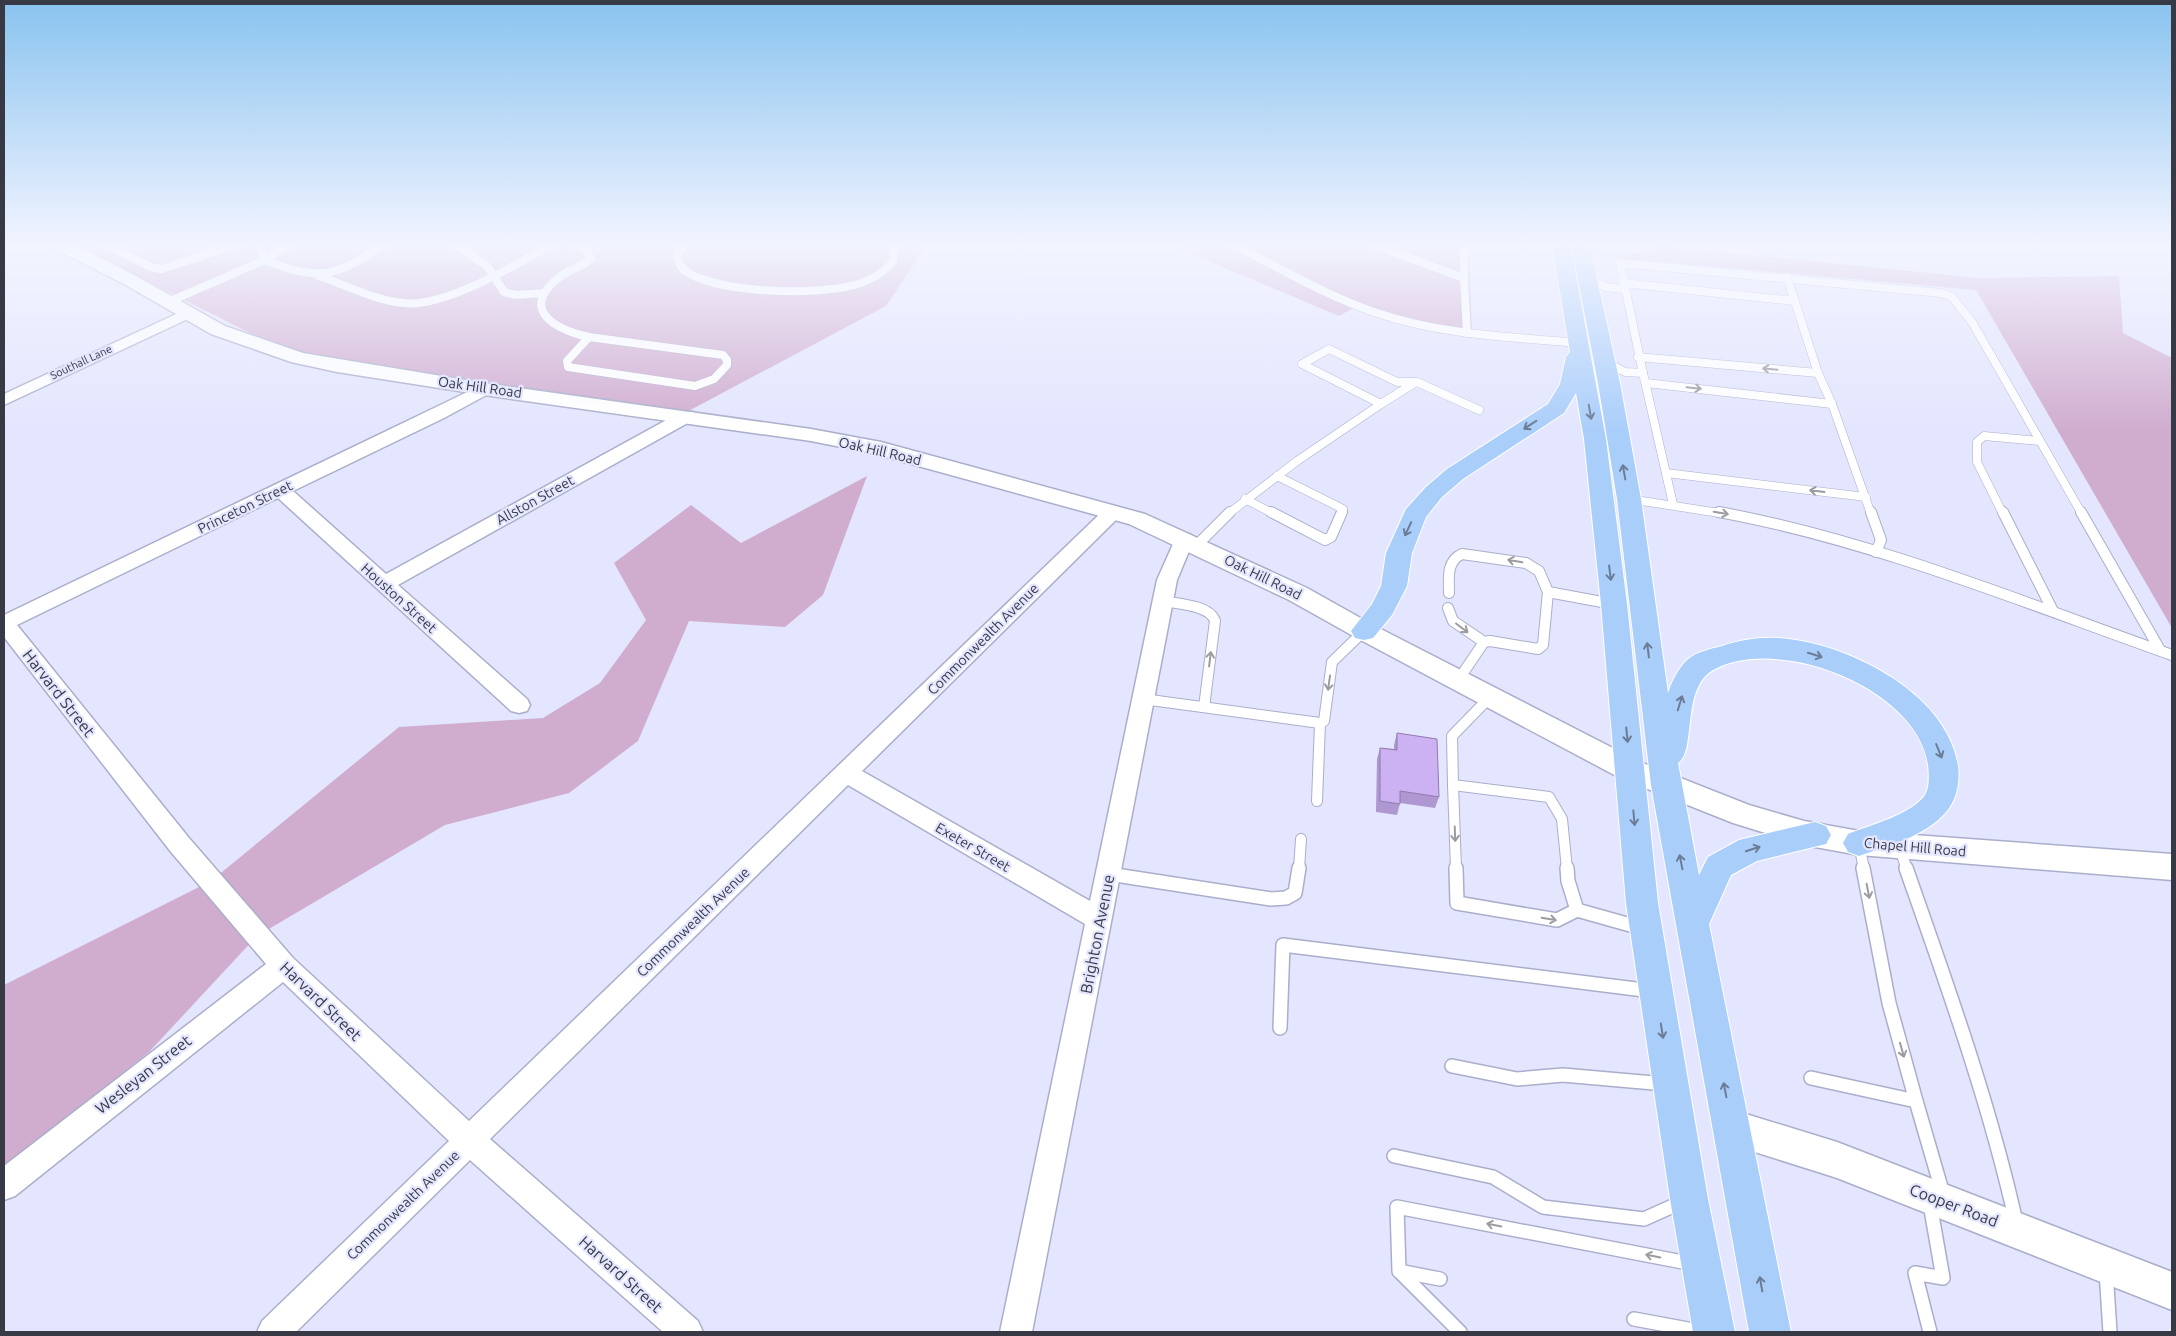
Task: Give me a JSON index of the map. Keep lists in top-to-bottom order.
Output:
{
  "streets": {
    "street": [
      "Southall Lane",
      "Oak Hill Road",
      "Allston Street",
      "Princeton Street",
      "Houston Street",
      "Commonwealth Avenue",
      "Harvard Street",
      "Exeter Street",
      "Chapel Hill Road",
      "Brighton Avenue",
      "Wesleyan Street",
      "Cooper Road"
    ]
  },
  "crossings": [
    ["Southall Lane", "Oak Hill Road"],
    ["Oak Hill Road", "Allston Street"],
    ["Oak Hill Road", "Princeton Street"],
    ["Oak Hill Road", "Commonwealth Avenue"],
    ["Oak Hill Road", "Chapel Hill Road"],
    ["Oak Hill Road", "Brighton Avenue"],
    ["Allston Street", "Houston Street"],
    ["Princeton Street", "Houston Street"],
    ["Princeton Street", "Harvard Street"],
    ["Commonwealth Avenue", "Harvard Street"],
    ["Commonwealth Avenue", "Exeter Street"],
    ["Harvard Street", "Wesleyan Street"],
    ["Exeter Street", "Brighton Avenue"]
  ]
}
